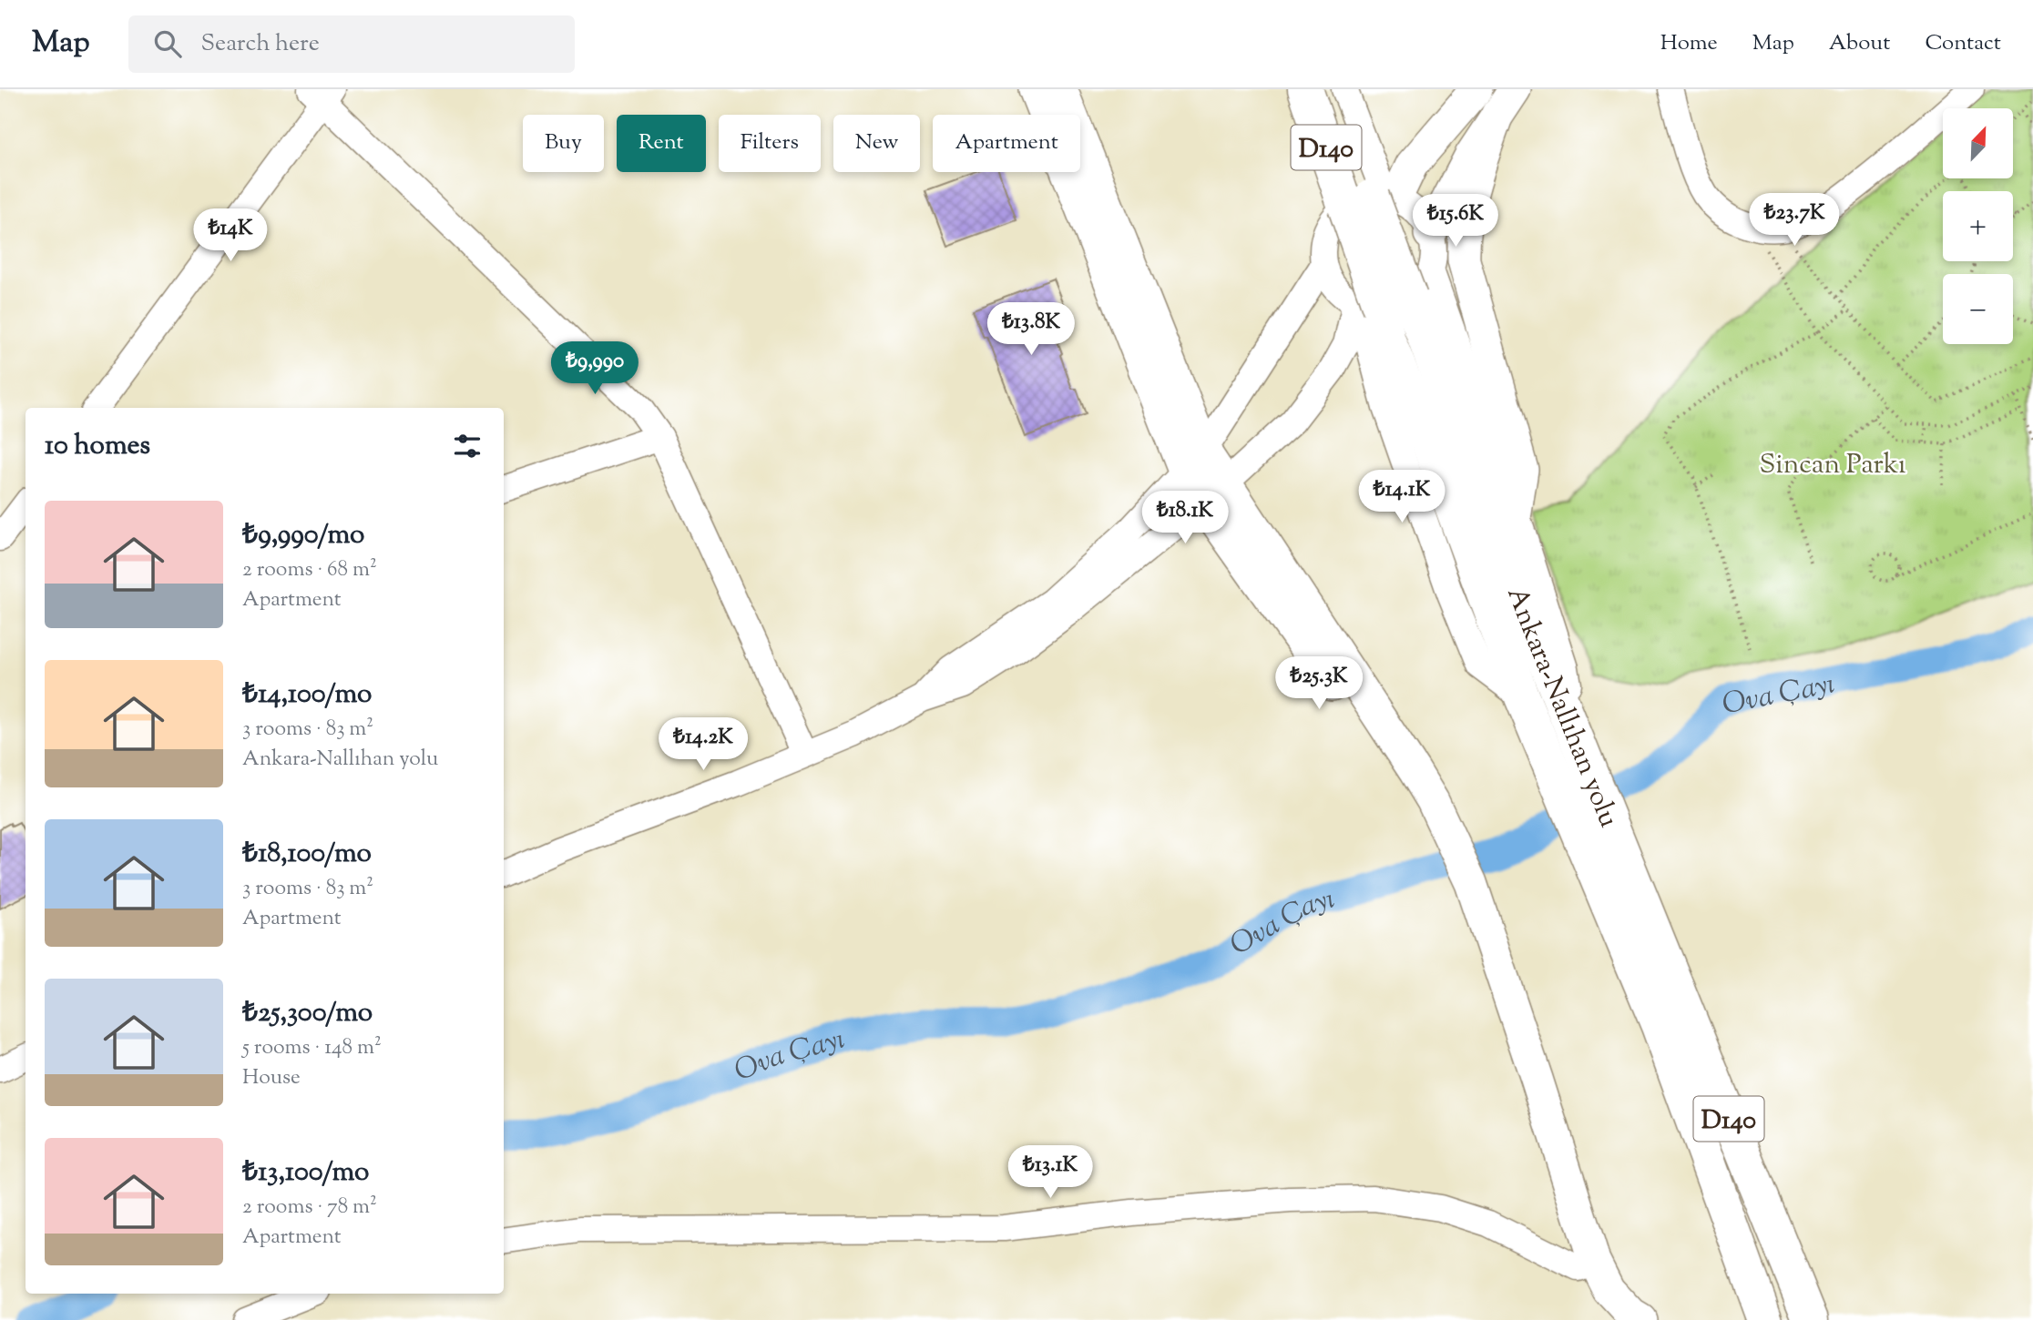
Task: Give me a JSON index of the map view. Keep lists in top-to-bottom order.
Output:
{
  "streets": {
    "highway": ["D140", "Ankara-Nallıhan yolu"]
  },
  "water": ["Ova Çayı"],
  "parks": ["Sincan Parkı"],
  "north": "top right",
  "page": {
    "header": "Map",
    "search": "Search here",
    "nav": [
      "Home",
      "Map",
      "About",
      "Contact"
    ],
    "map_buttons": ["+", "−"],
    "chip": [
      "Buy",
      "Rent",
      "Filters",
      "New",
      "Apartment"
    ],
    "price": [
      "₺23.7K",
      "₺15.6K",
      "₺14K",
      "₺13.8K",
      "₺9,990",
      "₺14.1K",
      "₺18.1K",
      "₺25.3K",
      "₺14.2K",
      "₺13.1K"
    ],
    "heading": "10 homes",
    "list": [
      {
        "name": "₺9,990/mo",
        "note": "2 rooms · 68 m² · Apartment"
      },
      {
        "name": "₺14,100/mo",
        "note": "3 rooms · 83 m² · Ankara-Nallıhan yolu"
      },
      {
        "name": "₺18,100/mo",
        "note": "3 rooms · 83 m² · Apartment"
      },
      {
        "name": "₺25,300/mo",
        "note": "5 rooms · 148 m² · House"
      },
      {
        "name": "₺13,100/mo",
        "note": "2 rooms · 78 m² · Apartment"
      }
    ]
  }
}
